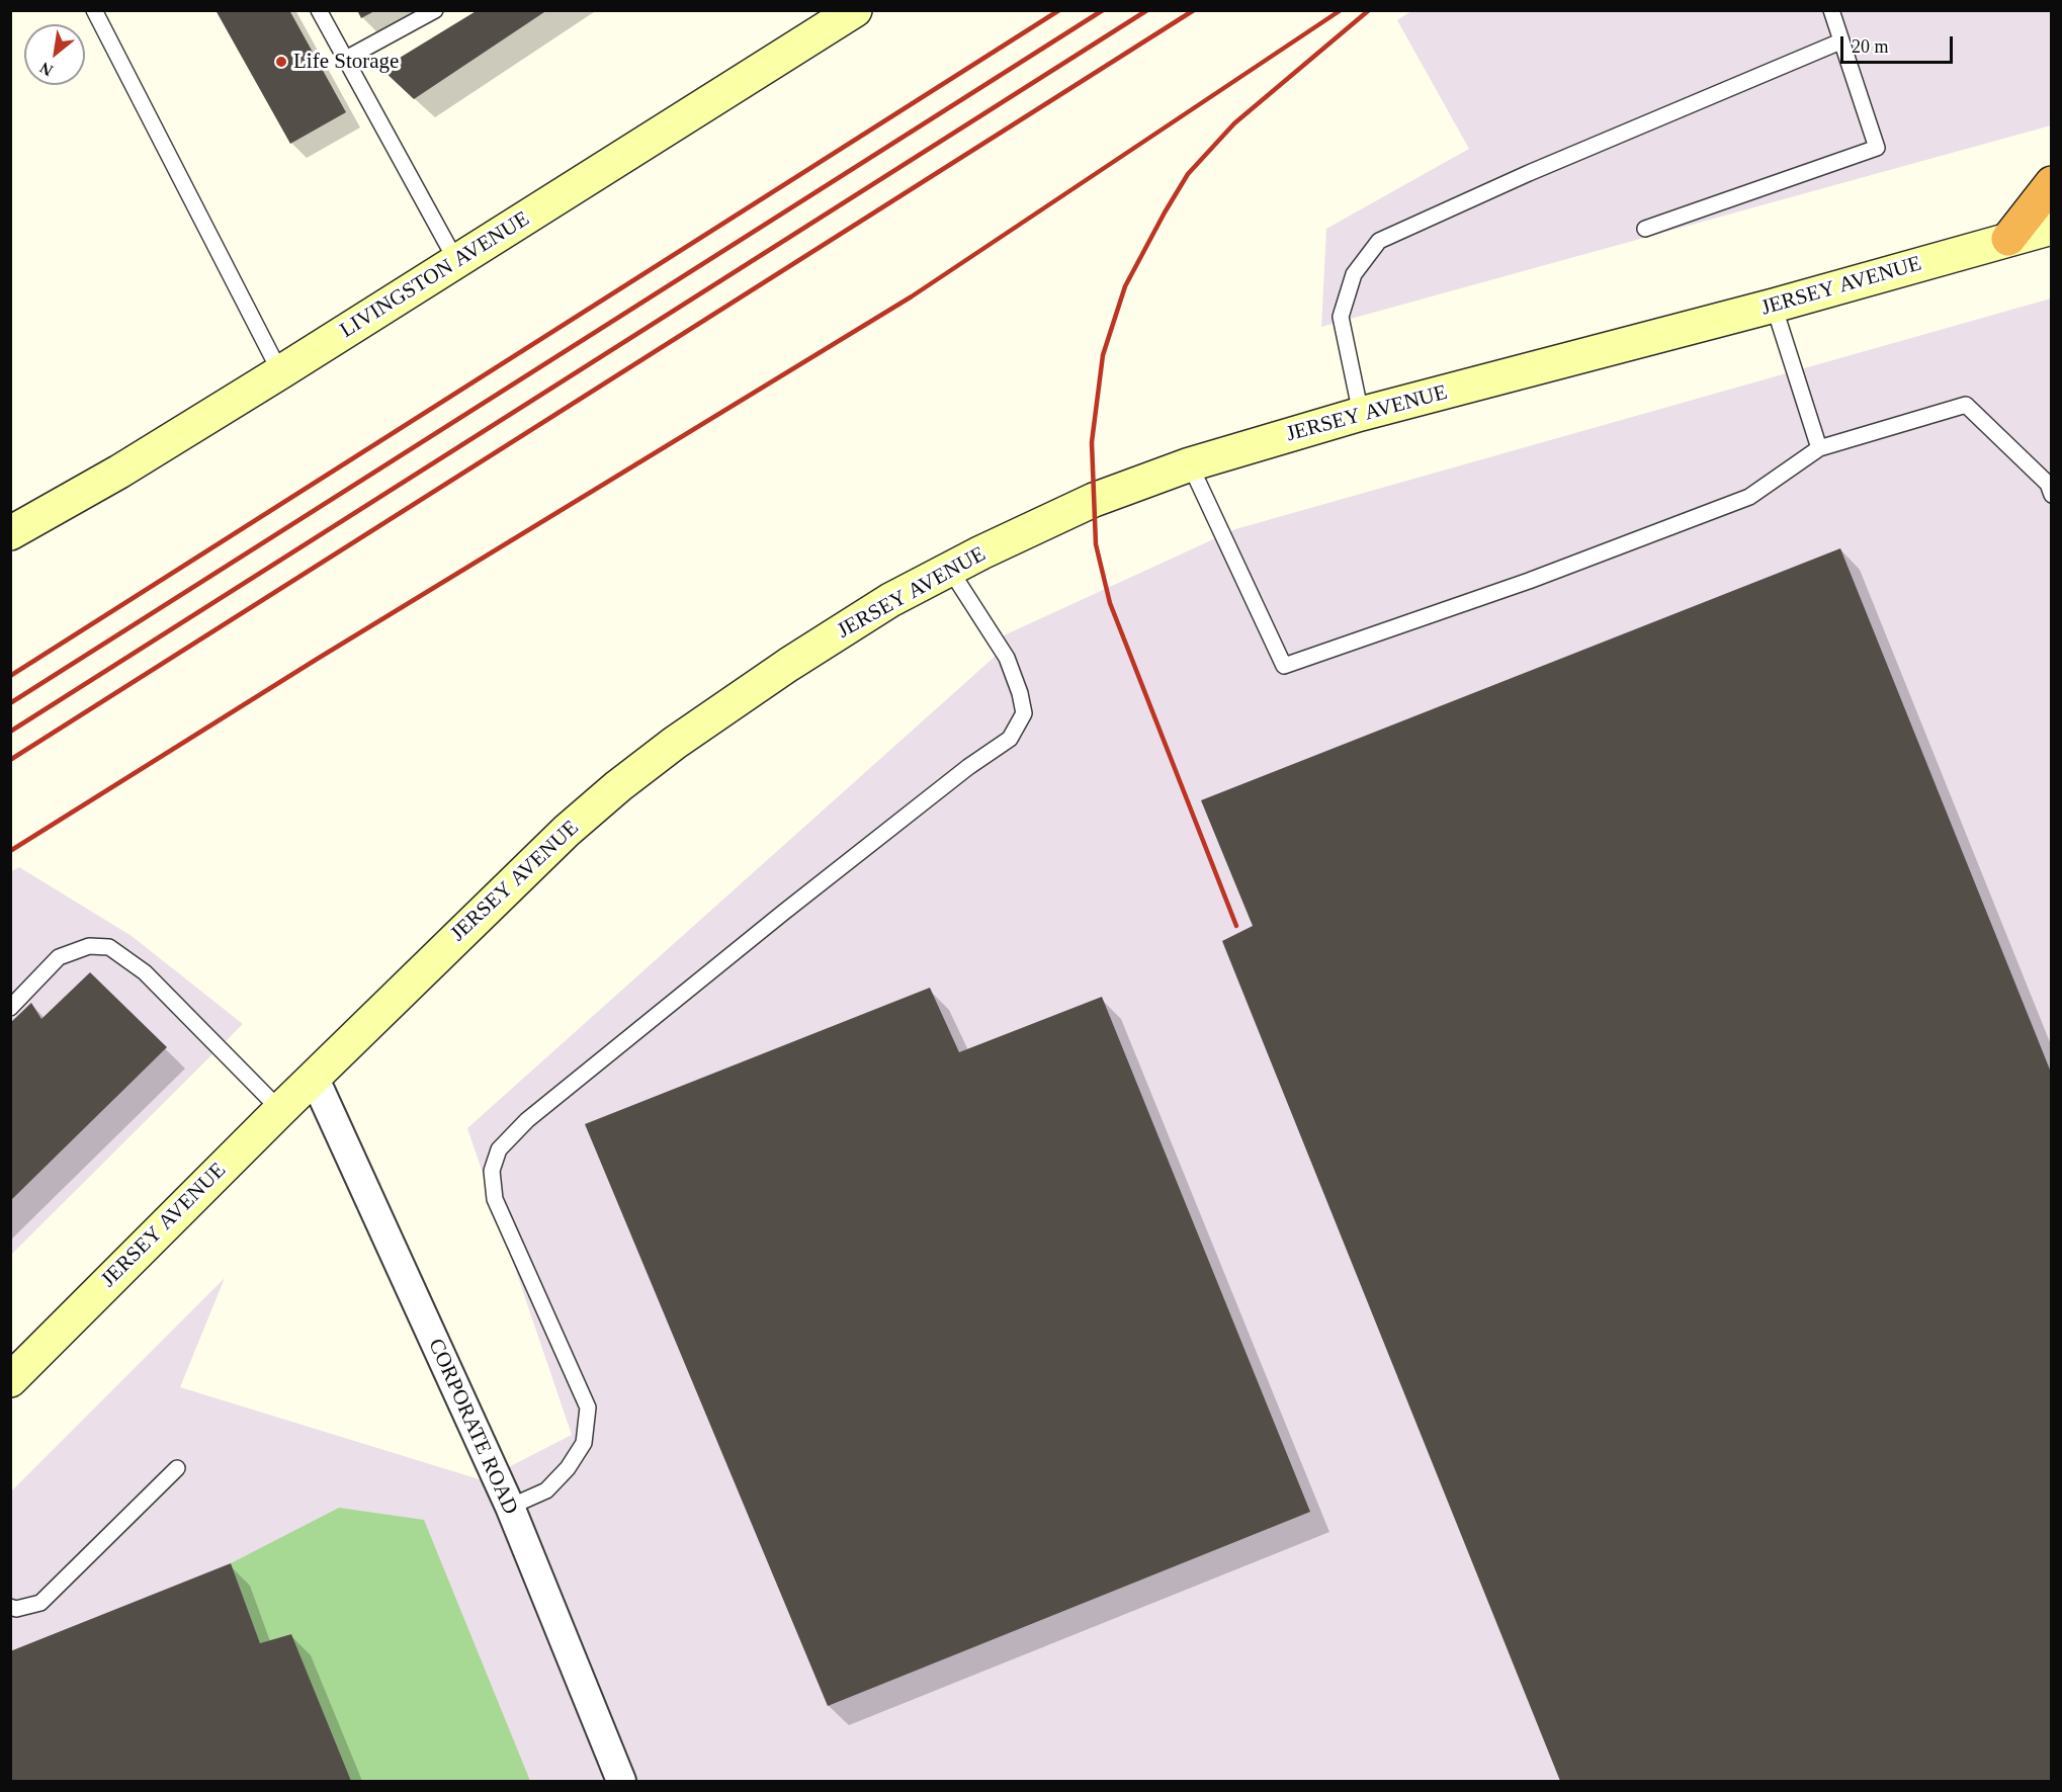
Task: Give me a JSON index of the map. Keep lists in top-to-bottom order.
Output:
{
  "streets": {
    "main road": ["LIVINGSTON AVENUE", "JERSEY AVENUE"],
    "street": ["CORPORATE ROAD"]
  },
  "crossings": [
    ["JERSEY AVENUE", "CORPORATE ROAD"]
  ],
  "places": ["Life Storage"],
  "scale_bar": "20 m",
  "north": "bottom left"
}
